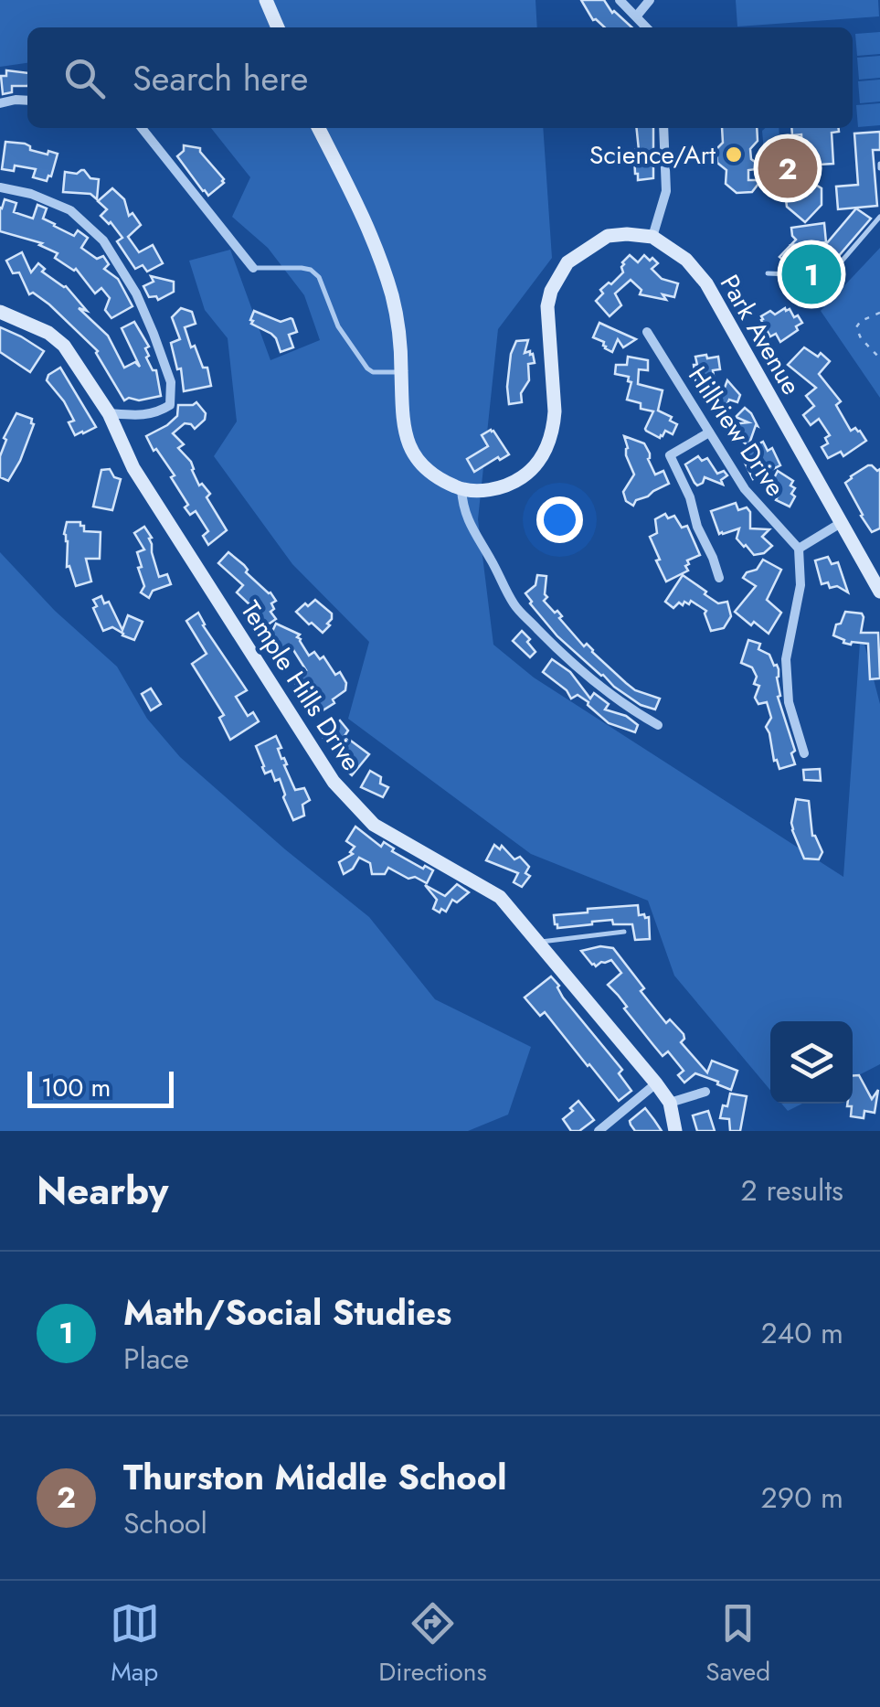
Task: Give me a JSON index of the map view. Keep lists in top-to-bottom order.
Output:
{
  "streets": {
    "main road": ["Park Avenue", "Temple Hills Drive"],
    "street": ["Hillview Drive"]
  },
  "places": ["Science/Art"],
  "scale_bar": "100 m",
  "page": {
    "search": "Search here",
    "pins": ["2", "1"],
    "scale": "100 m",
    "heading": ["Nearby", "2 results"],
    "list": [
      {
        "mark": "1",
        "name": "Math/Social Studies",
        "note": "Place",
        "value": "240 m"
      },
      {
        "mark": "2",
        "name": "Thurston Middle School",
        "note": "School",
        "value": "290 m"
      }
    ],
    "nav": ["Map", "Directions", "Saved"]
  }
}
